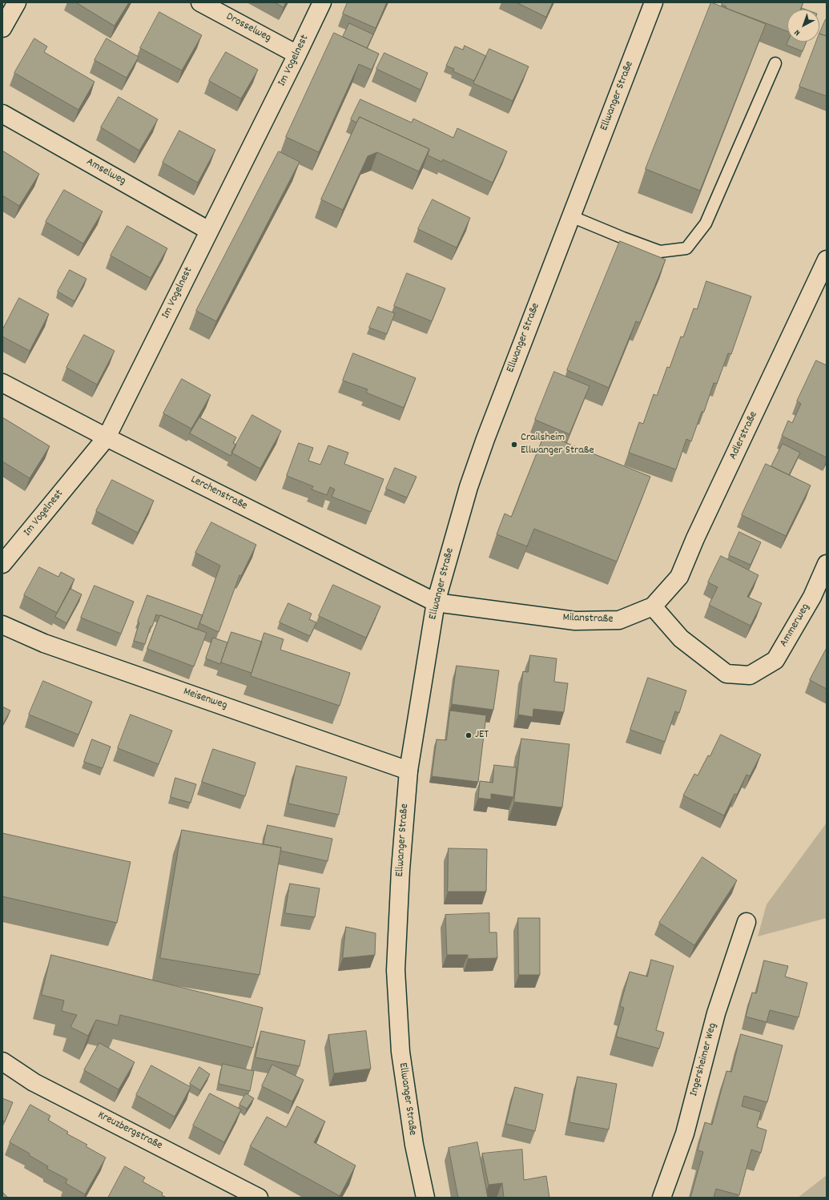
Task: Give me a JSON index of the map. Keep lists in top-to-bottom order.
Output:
{
  "streets": {
    "street": [
      "Drosselweg",
      "Im Vogelnest",
      "Ellwanger Straße",
      "Amselweg",
      "Adlerstraße",
      "Lerchenstraße",
      "Milanstraße",
      "Ammerweg",
      "Meisenweg",
      "Ingersheimer Weg",
      "Kreuzbergstraße"
    ]
  },
  "crossings": [
    ["Drosselweg", "Im Vogelnest"],
    ["Im Vogelnest", "Amselweg"],
    ["Im Vogelnest", "Lerchenstraße"],
    ["Ellwanger Straße", "Lerchenstraße"],
    ["Ellwanger Straße", "Milanstraße"],
    ["Ellwanger Straße", "Meisenweg"],
    ["Adlerstraße", "Milanstraße"],
    ["Adlerstraße", "Ammerweg"],
    ["Lerchenstraße", "Milanstraße"],
    ["Milanstraße", "Ammerweg"]
  ],
  "places": ["Crailsheim Ellwanger Straße", "JET"],
  "north": "bottom left"
}
